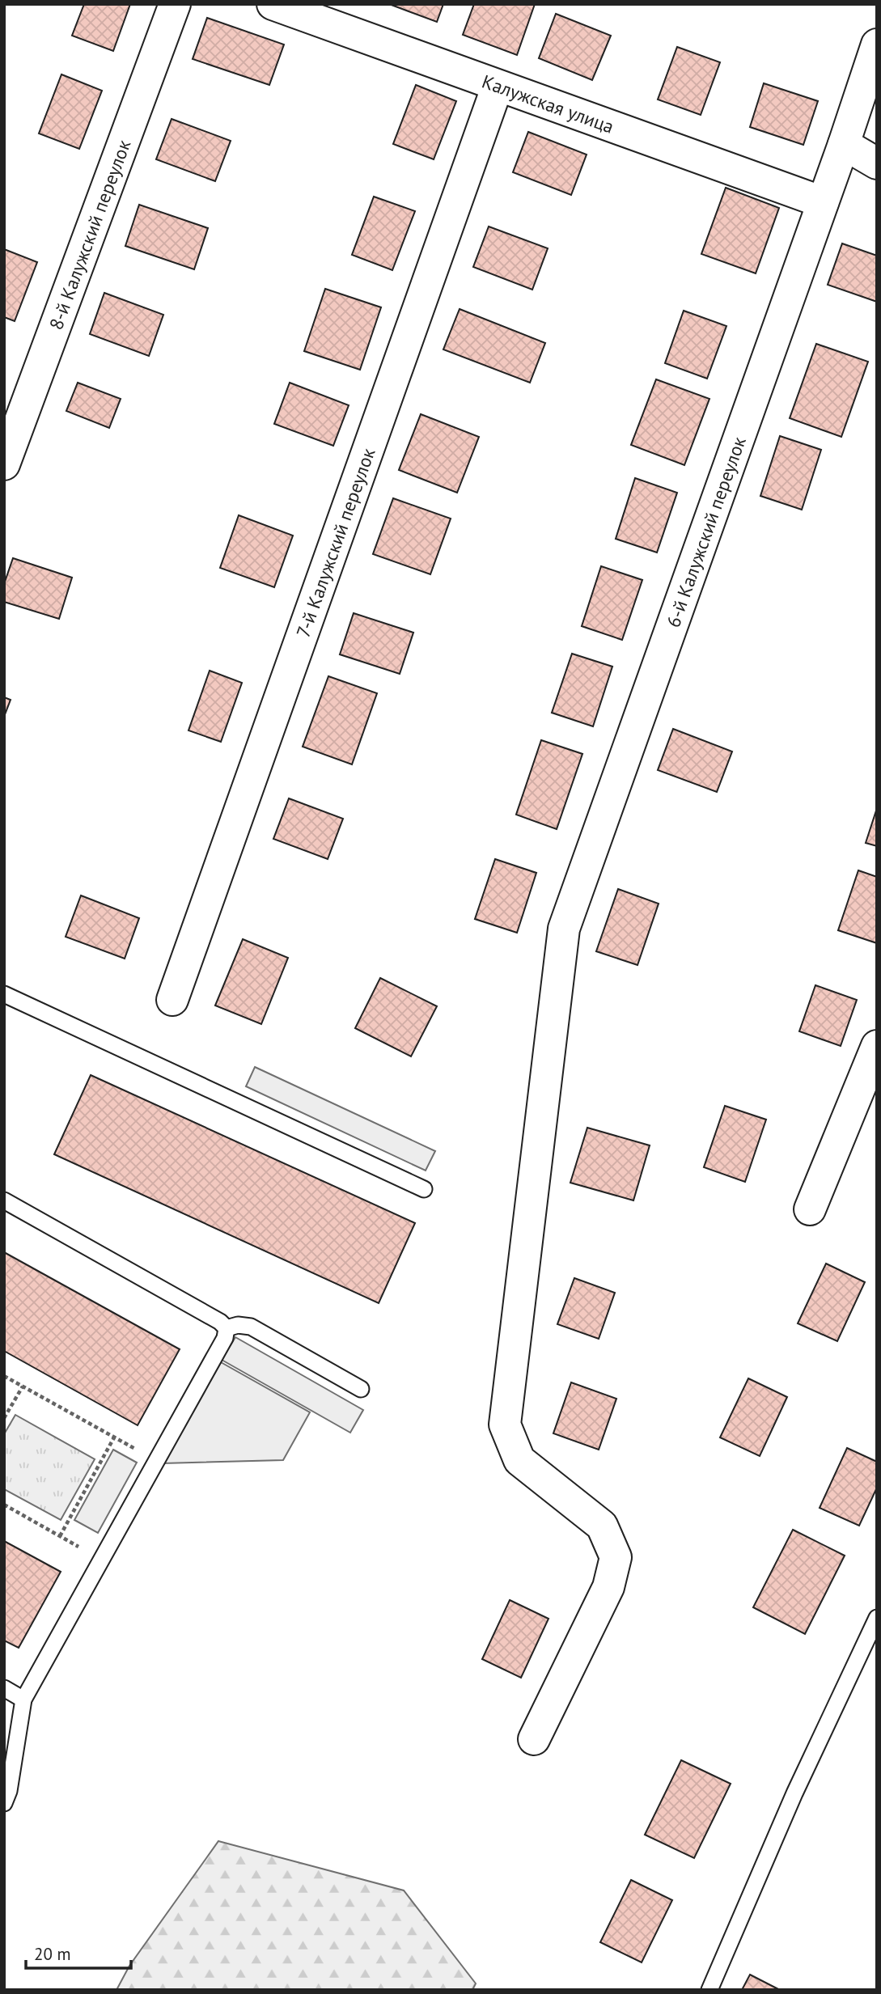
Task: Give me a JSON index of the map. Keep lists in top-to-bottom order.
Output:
{
  "streets": {
    "street": [
      "Калужская улица",
      "8-й Калужский переулок",
      "6-й Калужский переулок",
      "7-й Калужский переулок"
    ]
  },
  "crossings": [
    ["Калужская улица", "6-й Калужский переулок"],
    ["Калужская улица", "7-й Калужский переулок"]
  ],
  "scale_bar": "20 m"
}
